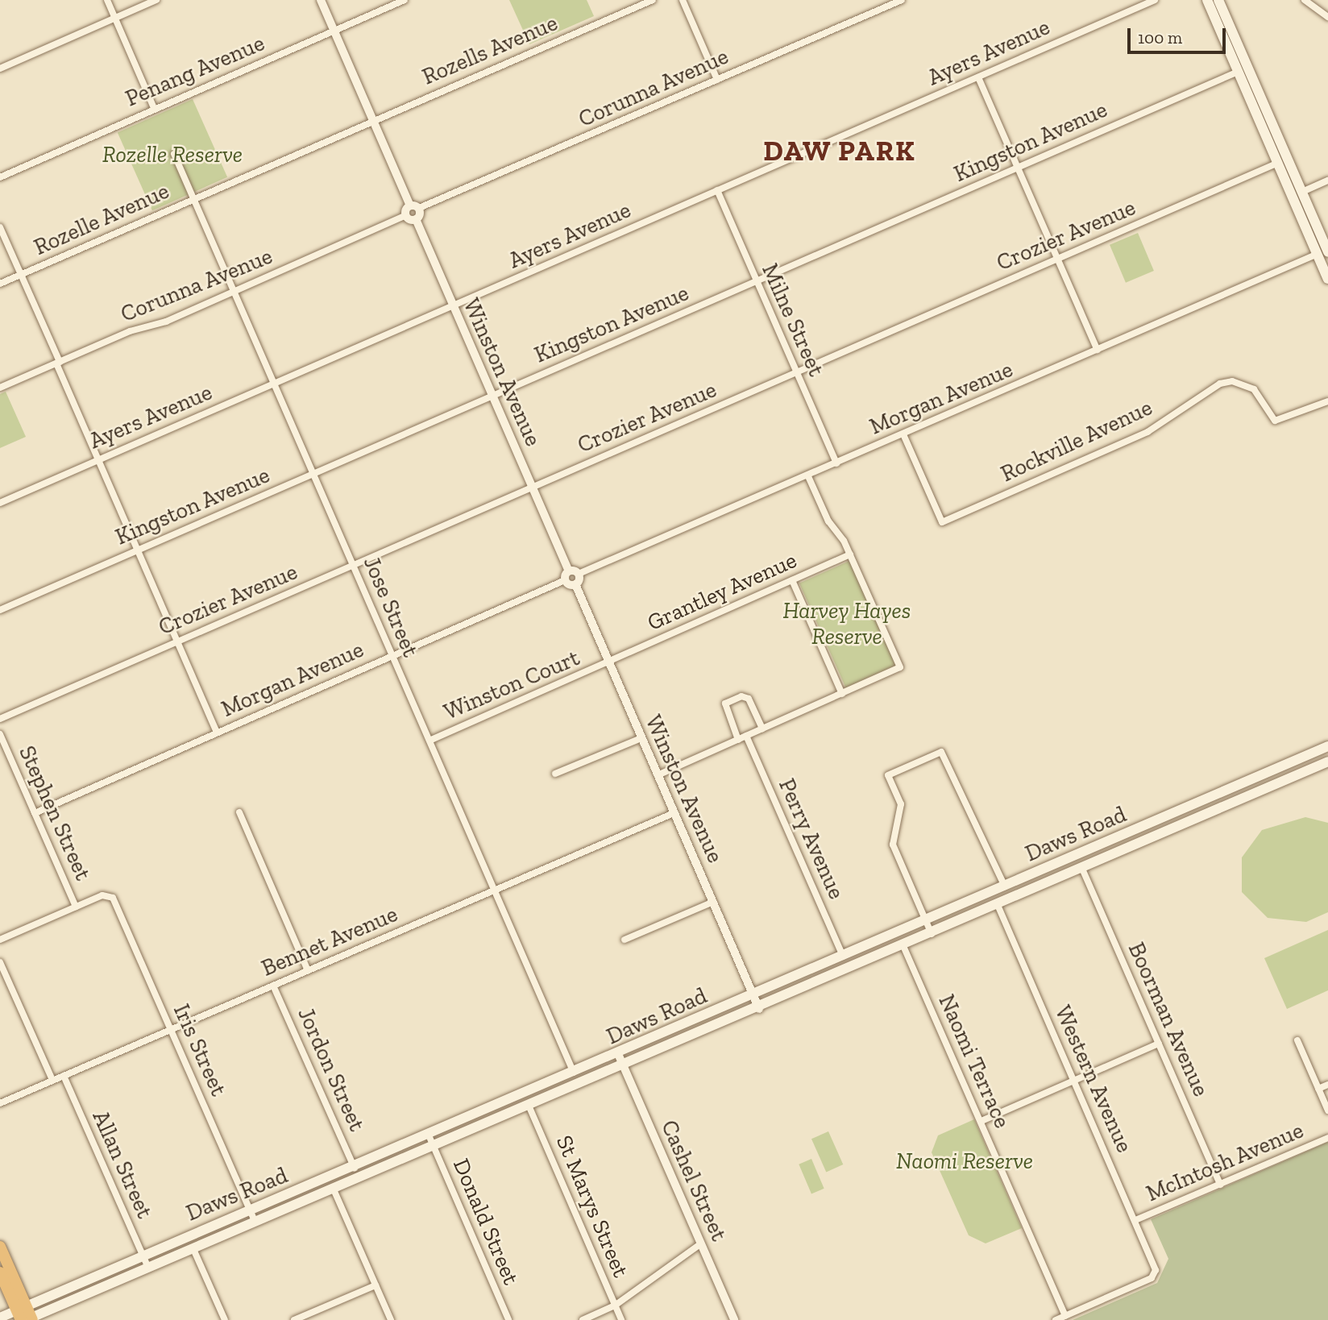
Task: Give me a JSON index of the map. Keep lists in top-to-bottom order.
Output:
{
  "streets": {
    "main road": ["Daws Road"],
    "street": [
      "Rozells Avenue",
      "Ayers Avenue",
      "Penang Avenue",
      "Corunna Avenue",
      "Kingston Avenue",
      "Rozelle Avenue",
      "Crozier Avenue",
      "Milne Street",
      "Winston Avenue",
      "Morgan Avenue",
      "Rockville Avenue",
      "Grantley Avenue",
      "Jose Street",
      "Winston Court",
      "Stephen Street",
      "Perry Avenue",
      "Bennet Avenue",
      "Boorman Avenue",
      "Iris Street",
      "Naomi Terrace",
      "Jordon Street",
      "Western Avenue",
      "McIntosh Avenue",
      "Allan Street",
      "Cashel Street",
      "St Marys Street",
      "Donald Street"
    ]
  },
  "crossings": [
    ["Rozells Avenue", "Rozelle Avenue"],
    ["Ayers Avenue", "Milne Street"],
    ["Ayers Avenue", "Winston Avenue"],
    ["Ayers Avenue", "Jose Street"],
    ["Corunna Avenue", "Jose Street"],
    ["Kingston Avenue", "Milne Street"],
    ["Kingston Avenue", "Winston Avenue"],
    ["Kingston Avenue", "Jose Street"],
    ["Rozelle Avenue", "Jose Street"],
    ["Crozier Avenue", "Milne Street"],
    ["Crozier Avenue", "Winston Avenue"],
    ["Crozier Avenue", "Jose Street"],
    ["Milne Street", "Morgan Avenue"],
    ["Winston Avenue", "Grantley Avenue"],
    ["Winston Avenue", "Winston Court"],
    ["Winston Avenue", "Daws Road"],
    ["Winston Avenue", "Bennet Avenue"],
    ["Morgan Avenue", "Rockville Avenue"],
    ["Morgan Avenue", "Jose Street"],
    ["Morgan Avenue", "Stephen Street"],
    ["Grantley Avenue", "Winston Court"],
    ["Jose Street", "Winston Court"],
    ["Jose Street", "Daws Road"],
    ["Jose Street", "Bennet Avenue"],
    ["Stephen Street", "Iris Street"],
    ["Daws Road", "Perry Avenue"],
    ["Daws Road", "Boorman Avenue"],
    ["Daws Road", "Iris Street"],
    ["Daws Road", "Naomi Terrace"],
    ["Daws Road", "Jordon Street"],
    ["Daws Road", "Western Avenue"],
    ["Daws Road", "Allan Street"],
    ["Daws Road", "Cashel Street"],
    ["Daws Road", "St Marys Street"],
    ["Daws Road", "Donald Street"],
    ["Bennet Avenue", "Iris Street"],
    ["Bennet Avenue", "Jordon Street"],
    ["Bennet Avenue", "Allan Street"],
    ["Boorman Avenue", "McIntosh Avenue"],
    ["Naomi Terrace", "Western Avenue"],
    ["Western Avenue", "McIntosh Avenue"]
  ],
  "districts": ["DAW PARK"],
  "parks": ["Rozelle Reserve", "Harvey Hayes Reserve", "Naomi Reserve"],
  "scale_bar": "100 m"
}
